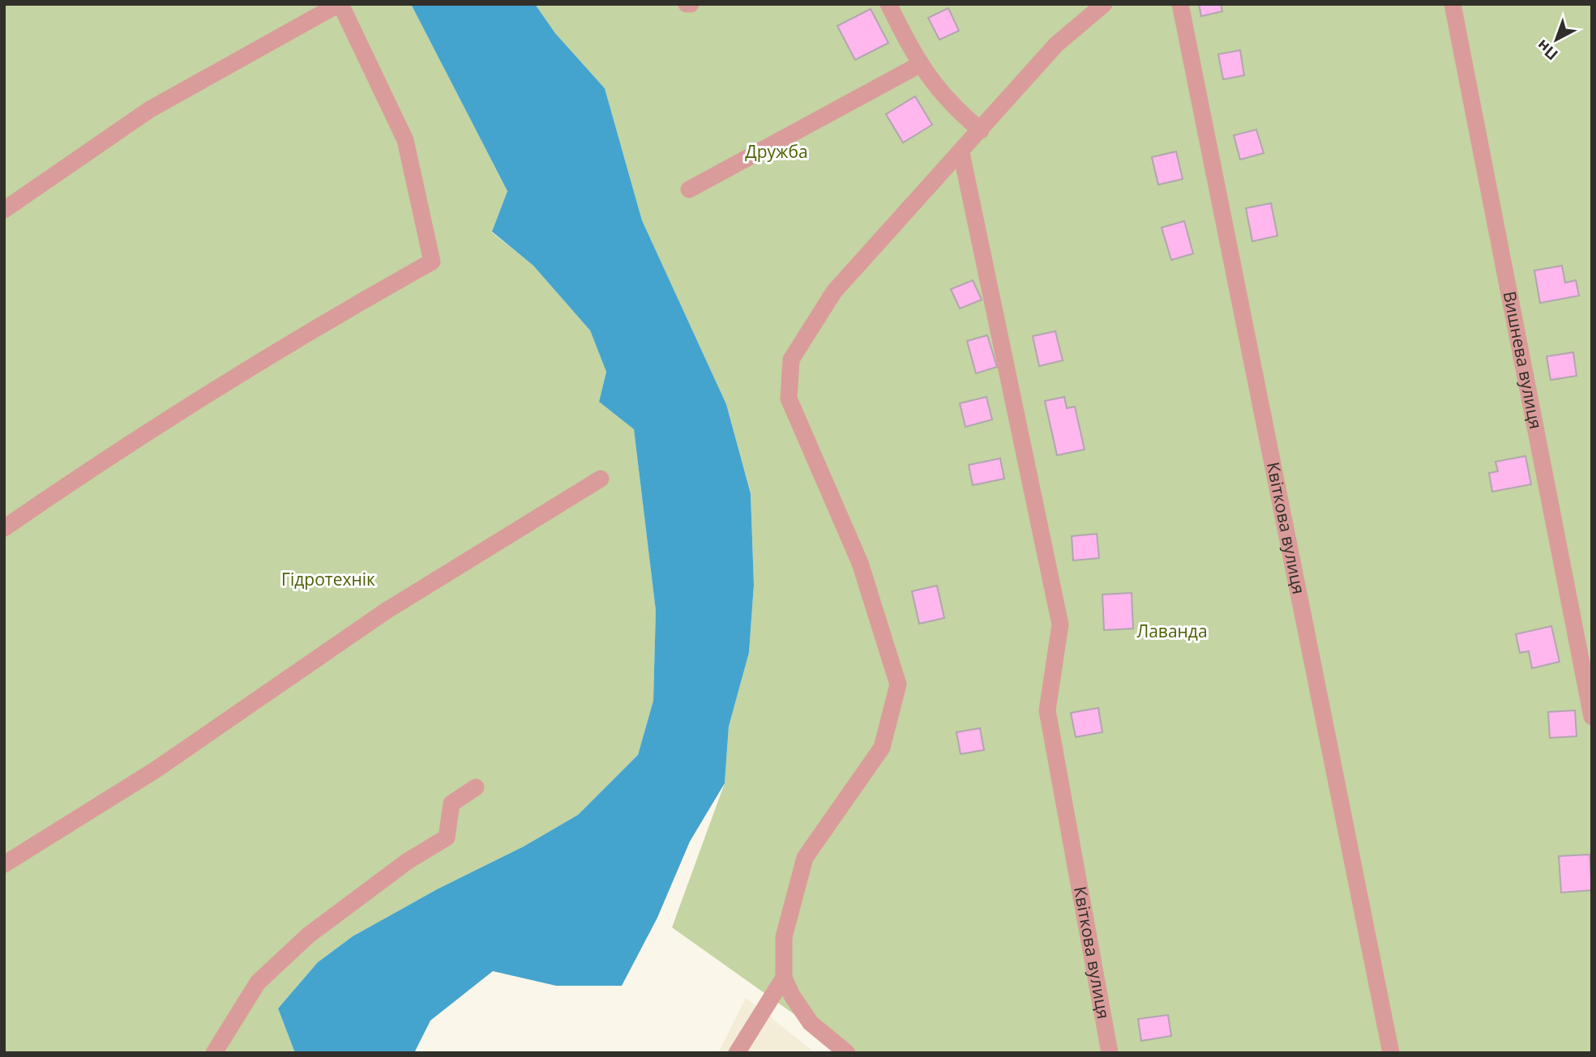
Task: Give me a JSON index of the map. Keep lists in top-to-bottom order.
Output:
{
  "streets": {
    "street": ["Вишнева вулиця", "Квіткова вулиця"]
  },
  "parks": ["Дружба", "Гідротехнік", "Лаванда"],
  "north": "bottom left"
}
